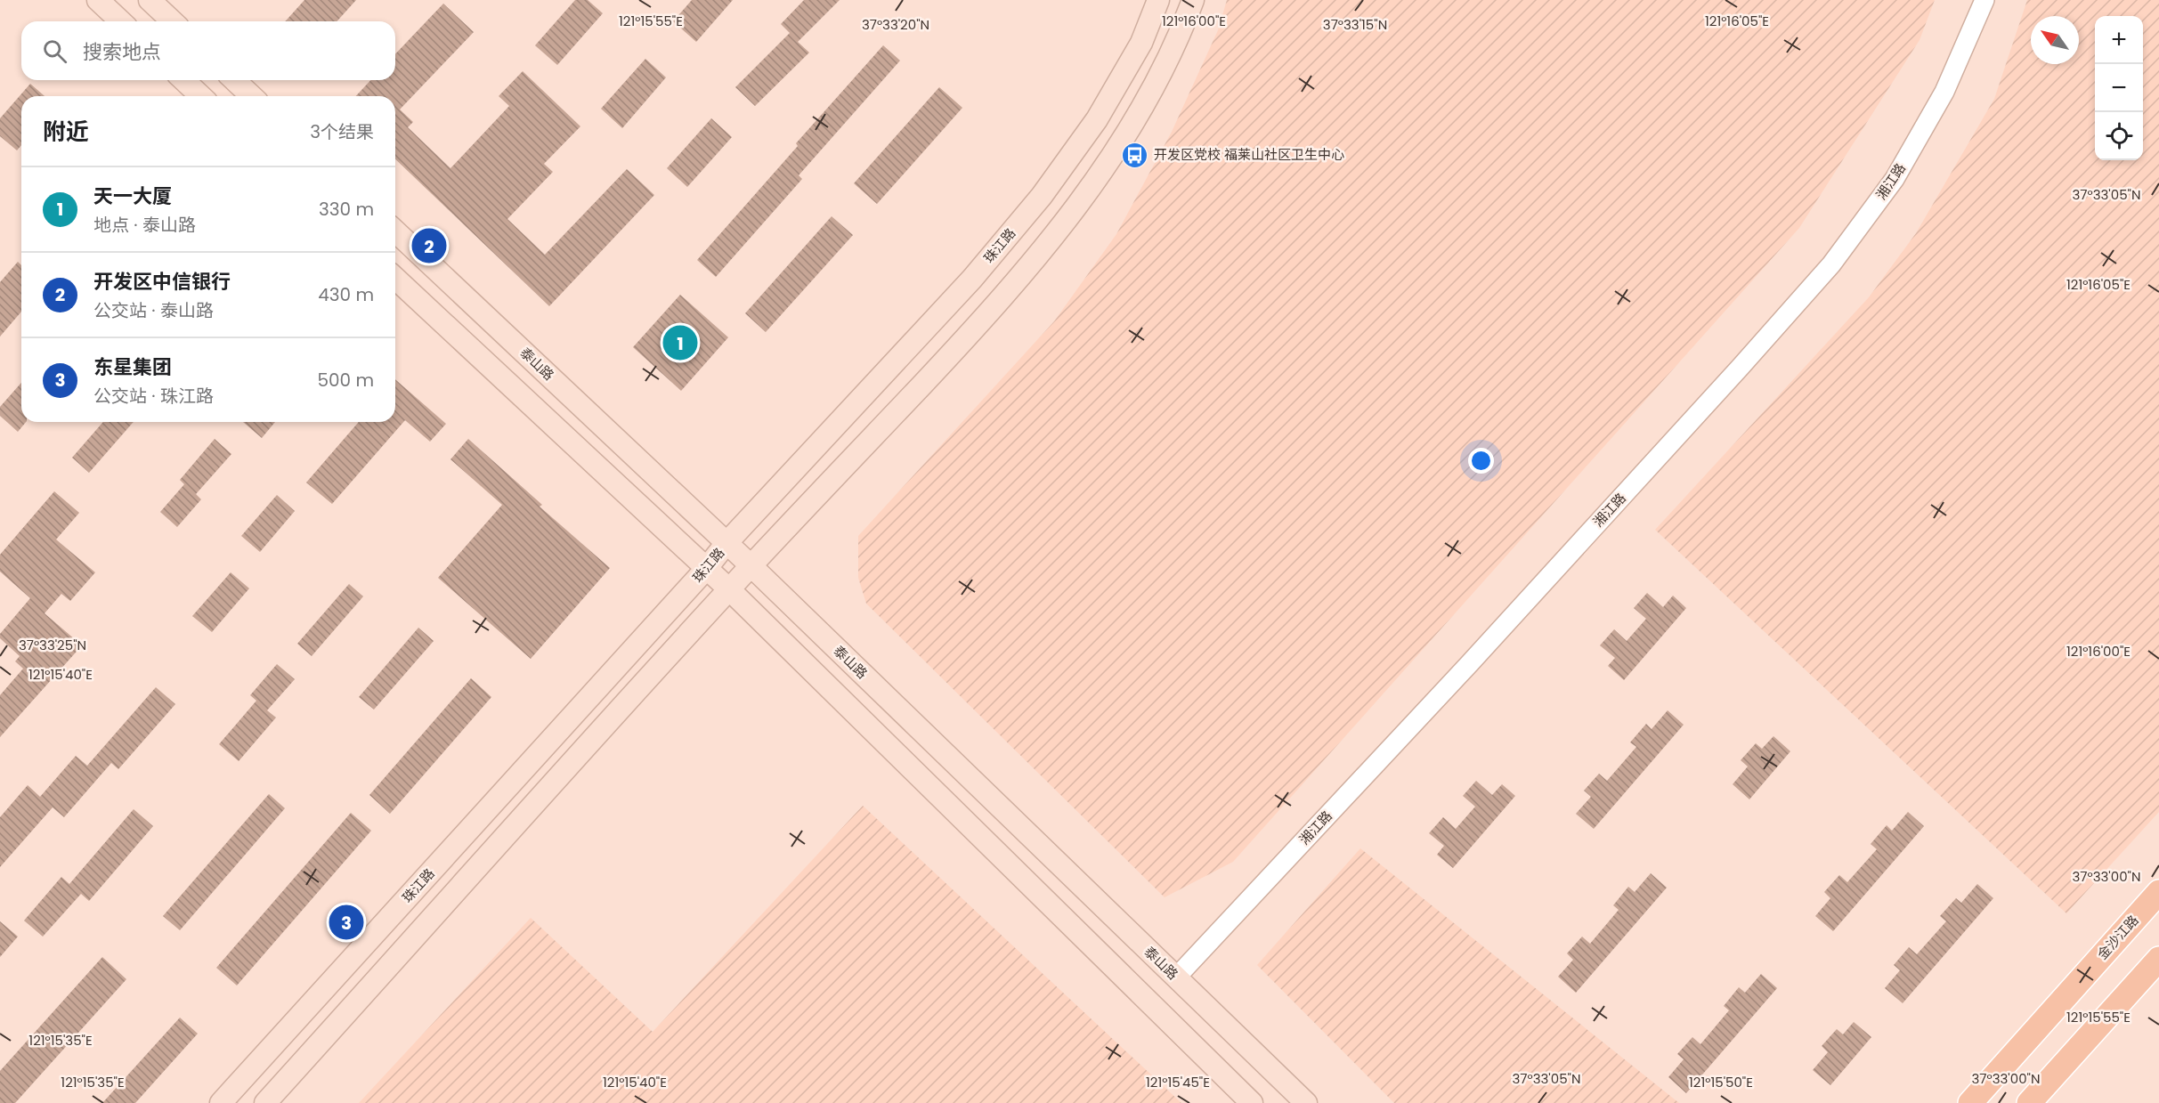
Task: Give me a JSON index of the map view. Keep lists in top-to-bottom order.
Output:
{
  "streets": {
    "main road": ["珠江路", "泰山路", "金沙江路"],
    "street": ["湘江路"]
  },
  "crossings": [
    ["湘江路", "泰山路"],
    ["珠江路", "泰山路"]
  ],
  "places": {
    "bus stop": ["开发区党校 福莱山社区卫生中心"]
  },
  "north": "top left",
  "page": {
    "map_buttons": ["+", "−"],
    "search": "搜索地点",
    "heading": ["附近", "3个结果"],
    "list": [
      {
        "mark": "1",
        "name": "天一大厦",
        "note": "地点 · 泰山路",
        "value": "330 m"
      },
      {
        "mark": "2",
        "name": "开发区中信银行",
        "note": "公交站 · 泰山路",
        "value": "430 m"
      },
      {
        "mark": "3",
        "name": "东星集团",
        "note": "公交站 · 珠江路",
        "value": "500 m"
      }
    ],
    "pins": ["2", "1", "3"]
  },
  "coordinates": [
    "121°15'55\"E",
    "121°16'00\"E",
    "121°16'05\"E",
    "37°33'20\"N",
    "37°33'15\"N",
    "37°33'05\"N",
    "37°33'25\"N",
    "121°15'40\"E",
    "37°33'00\"N",
    "121°15'35\"E",
    "121°15'45\"E",
    "121°15'50\"E"
  ]
}
